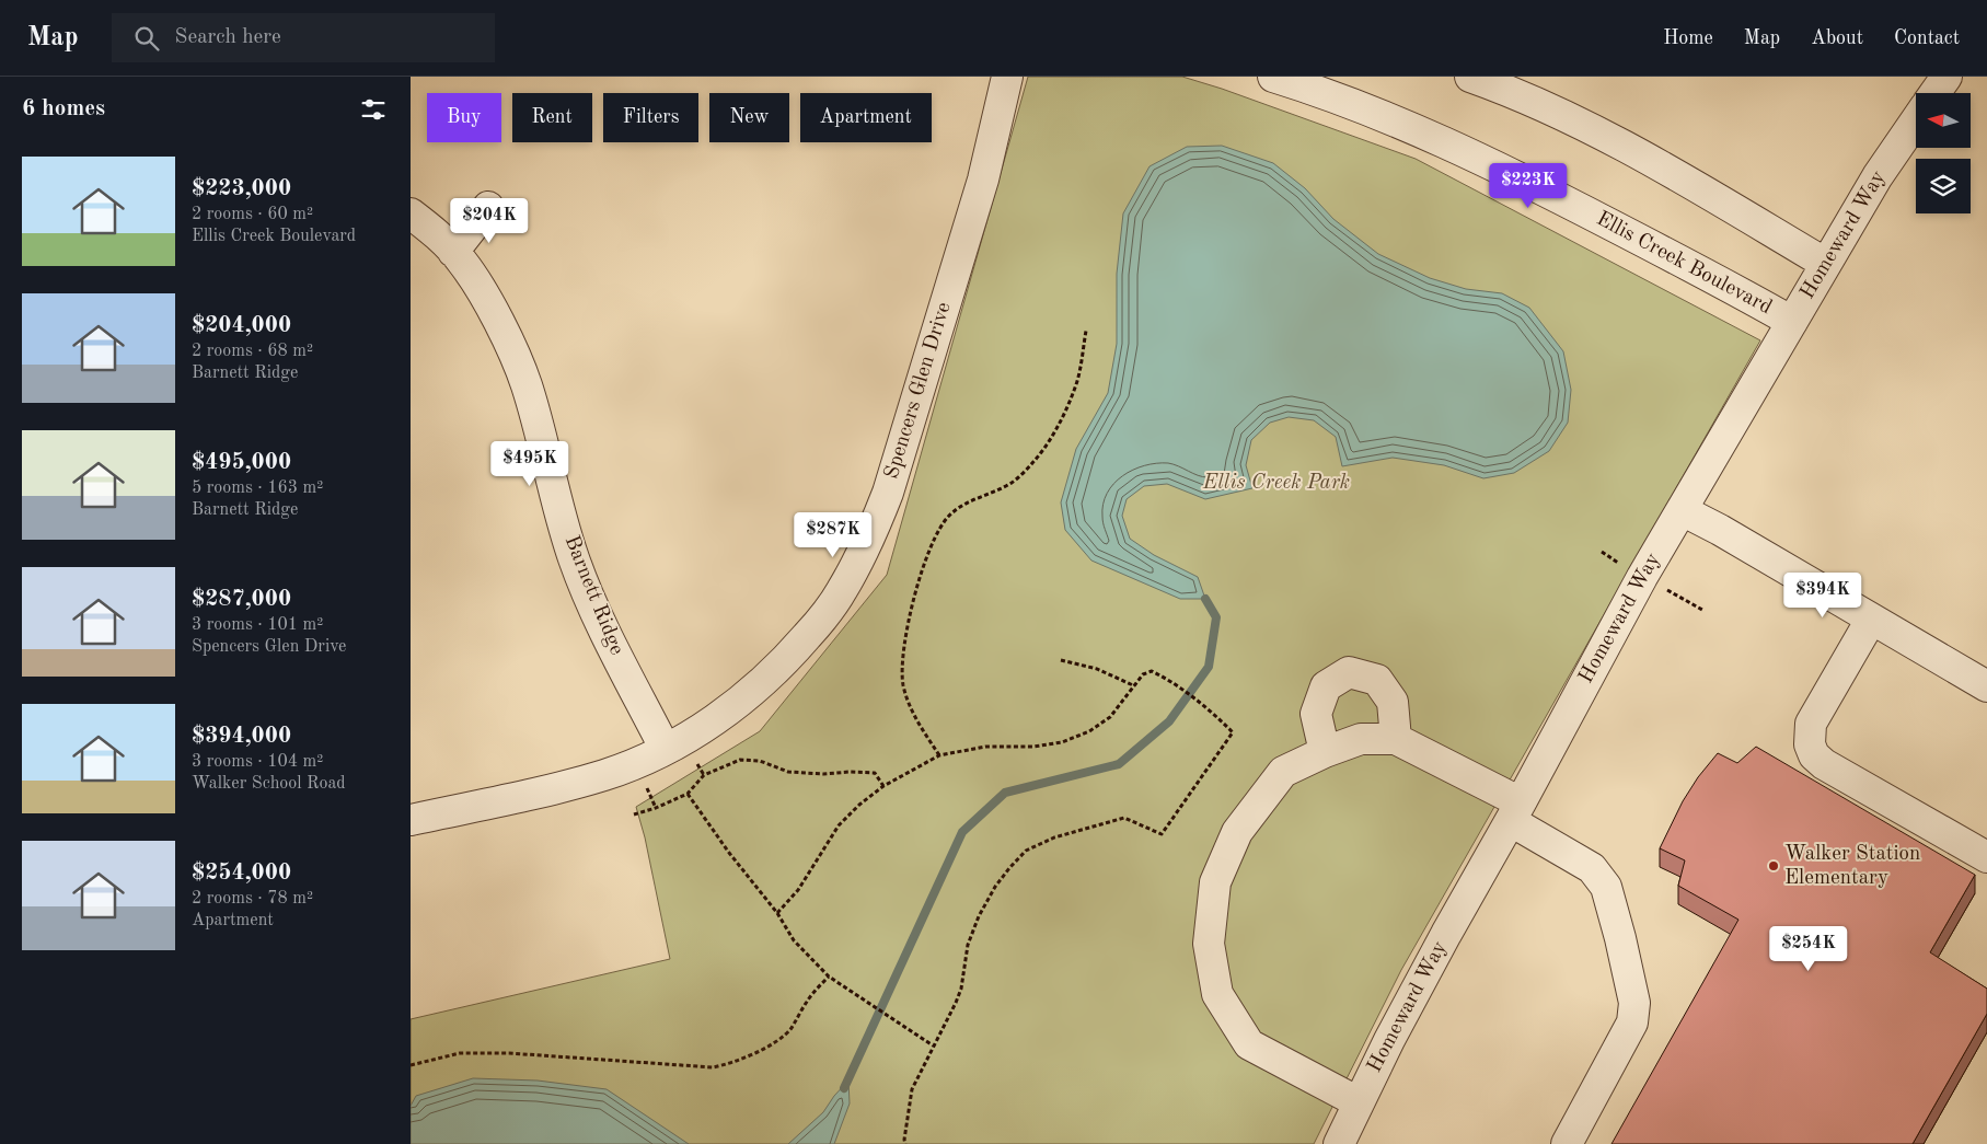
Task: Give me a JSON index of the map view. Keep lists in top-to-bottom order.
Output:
{
  "streets": {
    "street": [
      "Homeward Way",
      "Ellis Creek Boulevard",
      "Spencers Glen Drive",
      "Barnett Ridge"
    ]
  },
  "crossings": [
    ["Homeward Way", "Ellis Creek Boulevard"],
    ["Spencers Glen Drive", "Barnett Ridge"]
  ],
  "parks": ["Ellis Creek Park"],
  "places": ["Walker Station Elementary"],
  "north": "left",
  "page": {
    "header": "Map",
    "search": "Search here",
    "nav": [
      "Home",
      "Map",
      "About",
      "Contact"
    ],
    "heading": "6 homes",
    "chip": [
      "Buy",
      "Rent",
      "Filters",
      "New",
      "Apartment"
    ],
    "list": [
      {
        "name": "$223,000",
        "note": "2 rooms · 60 m² · Ellis Creek Boulevard"
      },
      {
        "name": "$204,000",
        "note": "2 rooms · 68 m² · Barnett Ridge"
      },
      {
        "name": "$495,000",
        "note": "5 rooms · 163 m² · Barnett Ridge"
      },
      {
        "name": "$287,000",
        "note": "3 rooms · 101 m² · Spencers Glen Drive"
      },
      {
        "name": "$394,000",
        "note": "3 rooms · 104 m² · Walker School Road"
      },
      {
        "name": "$254,000",
        "note": "2 rooms · 78 m² · Apartment"
      }
    ],
    "price": [
      "$223K",
      "$204K",
      "$495K",
      "$287K",
      "$394K",
      "$254K"
    ]
  }
}
